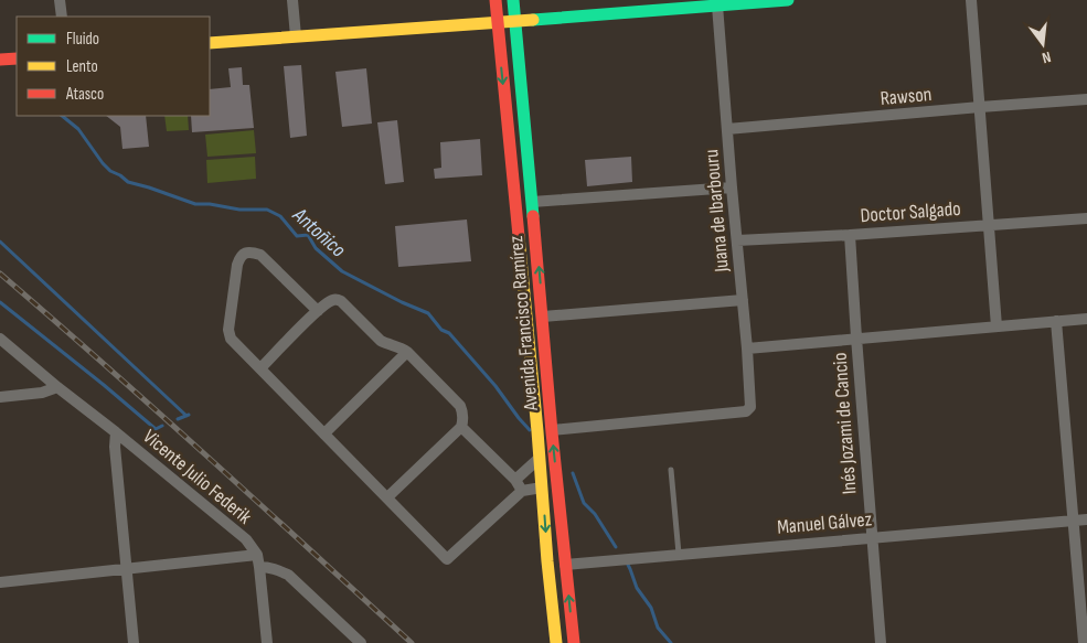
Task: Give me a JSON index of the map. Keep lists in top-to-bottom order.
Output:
{
  "streets": {
    "main road": ["Avenida Francisco Ramírez"],
    "street": [
      "Rawson",
      "Juana de Ibarbouru",
      "Doctor Salgado",
      "Inés Jozami de Cancio",
      "Vicente Julio Federik",
      "Manuel Gálvez"
    ]
  },
  "crossings": [
    ["Rawson", "Juana de Ibarbouru"],
    ["Juana de Ibarbouru", "Doctor Salgado"],
    ["Juana de Ibarbouru", "Avenida Francisco Ramírez"],
    ["Doctor Salgado", "Inés Jozami de Cancio"],
    ["Avenida Francisco Ramírez", "Manuel Gálvez"],
    ["Inés Jozami de Cancio", "Manuel Gálvez"]
  ],
  "water": ["Antoñico"],
  "legend": ["Fluido", "Lento", "Atasco"],
  "north": "bottom"
}
